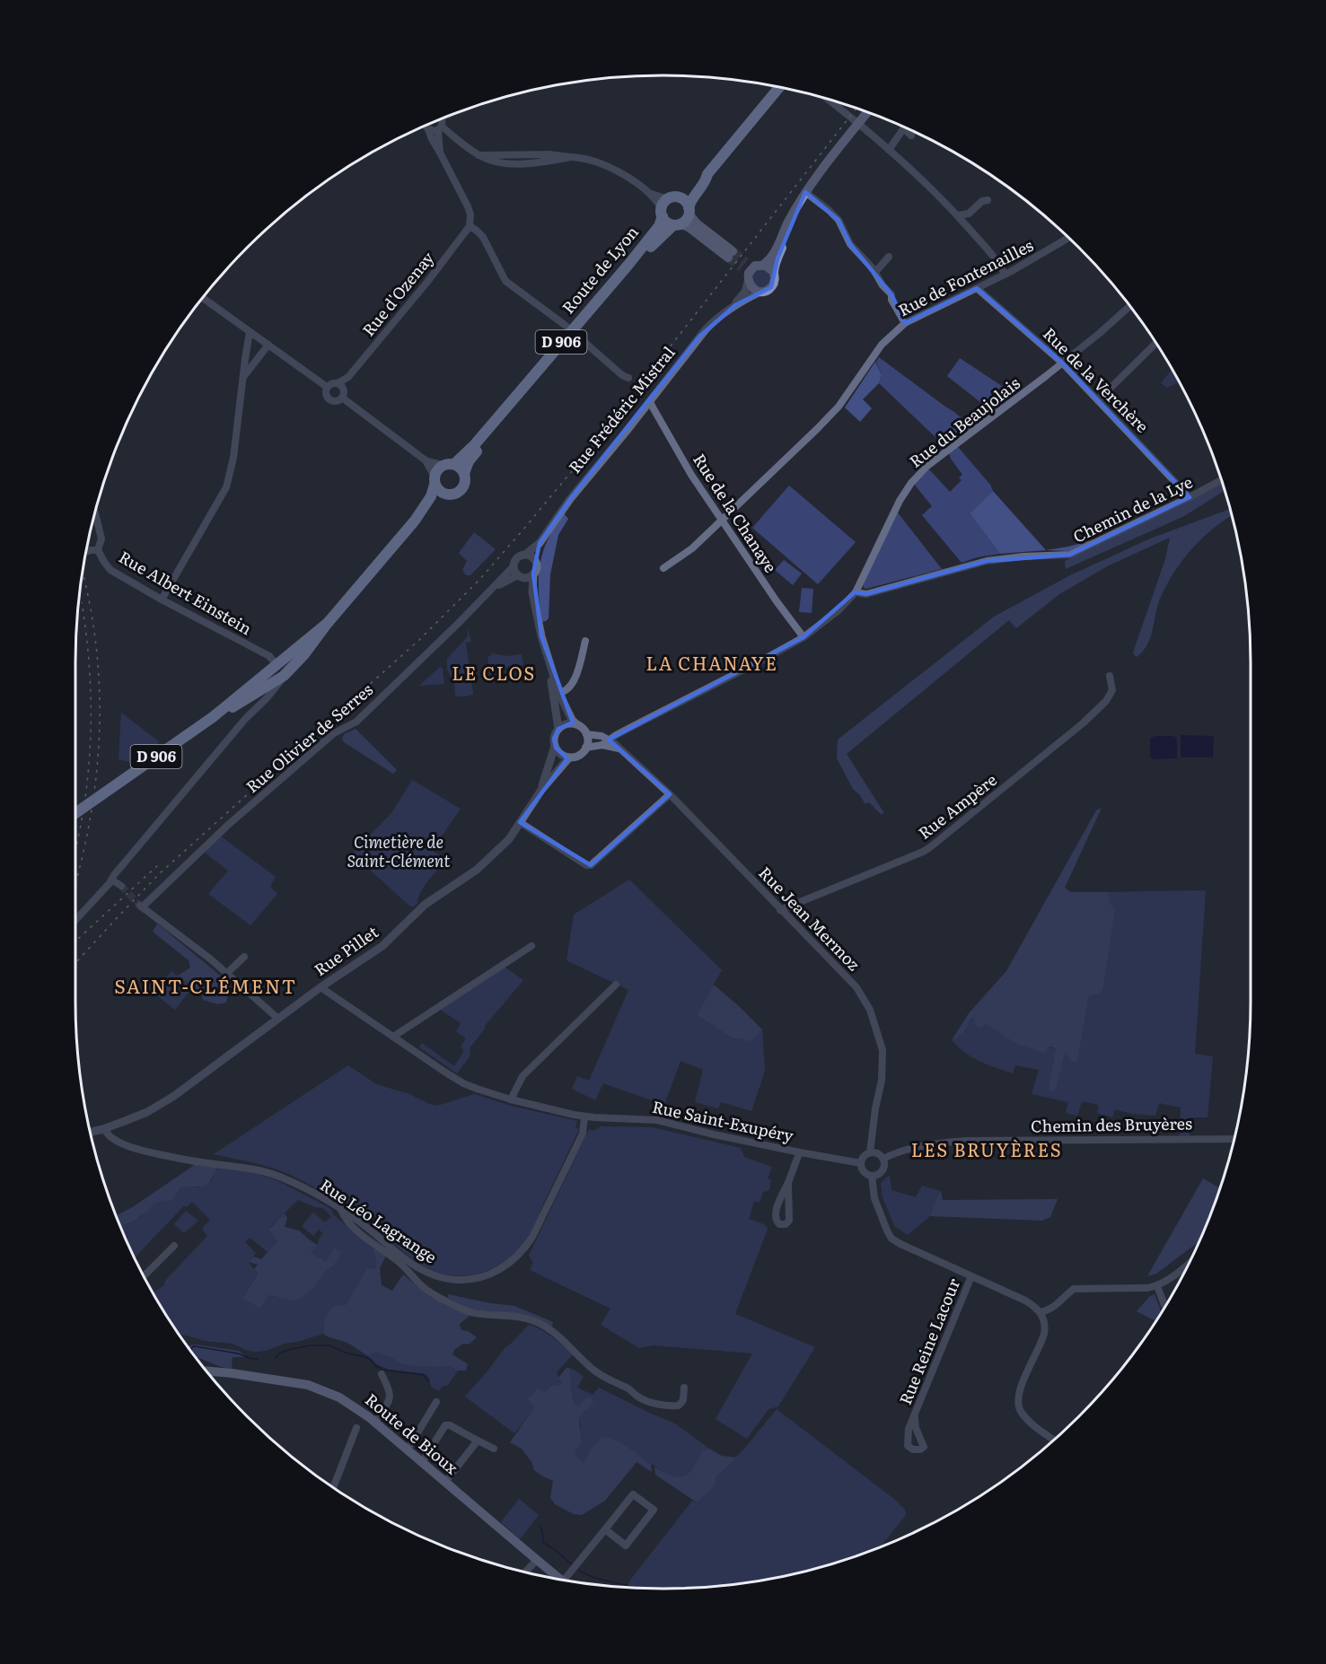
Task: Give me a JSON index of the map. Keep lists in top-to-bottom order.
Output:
{
  "streets": {
    "main road": ["Route de Lyon", "D 906", "Route de Bioux"],
    "street": [
      "Rue de Fontenailles",
      "Rue d'Ozenay",
      "Rue de la Verchère",
      "Rue Frédéric Mistral",
      "Rue du Beaujolais",
      "Chemin de la Lye",
      "Rue de la Chanaye",
      "Rue Albert Einstein",
      "Rue Olivier de Serres",
      "Rue Ampère",
      "Rue Jean Mermoz",
      "Rue Pillet",
      "Rue Saint-Exupéry",
      "Chemin des Bruyères",
      "Rue Léo Lagrange",
      "Rue Reine Lacour"
    ]
  },
  "crossings": [
    ["Route de Lyon", "D 906"],
    ["Rue de Fontenailles", "Rue de la Verchère"],
    ["Rue de Fontenailles", "Rue de la Chanaye"],
    ["D 906", "Rue Albert Einstein"],
    ["Rue de la Verchère", "Rue du Beaujolais"],
    ["Rue de la Verchère", "Chemin de la Lye"],
    ["Rue Frédéric Mistral", "Rue de la Chanaye"],
    ["Rue Frédéric Mistral", "Rue Olivier de Serres"],
    ["Rue du Beaujolais", "Chemin de la Lye"],
    ["Rue du Beaujolais", "Rue de la Chanaye"],
    ["Rue du Beaujolais", "Rue Jean Mermoz"],
    ["Rue Ampère", "Rue Jean Mermoz"],
    ["Rue Jean Mermoz", "Rue Pillet"],
    ["Rue Jean Mermoz", "Rue Saint-Exupéry"],
    ["Rue Jean Mermoz", "Chemin des Bruyères"],
    ["Rue Pillet", "Rue Saint-Exupéry"],
    ["Rue Pillet", "Rue Léo Lagrange"],
    ["Rue Saint-Exupéry", "Chemin des Bruyères"],
    ["Rue Saint-Exupéry", "Rue Léo Lagrange"]
  ],
  "districts": [
    "LA CHANAYE",
    "LE CLOS",
    "SAINT-CLÉMENT",
    "LES BRUYÈRES"
  ],
  "parks": ["Cimetière de Saint-Clément"]
}
